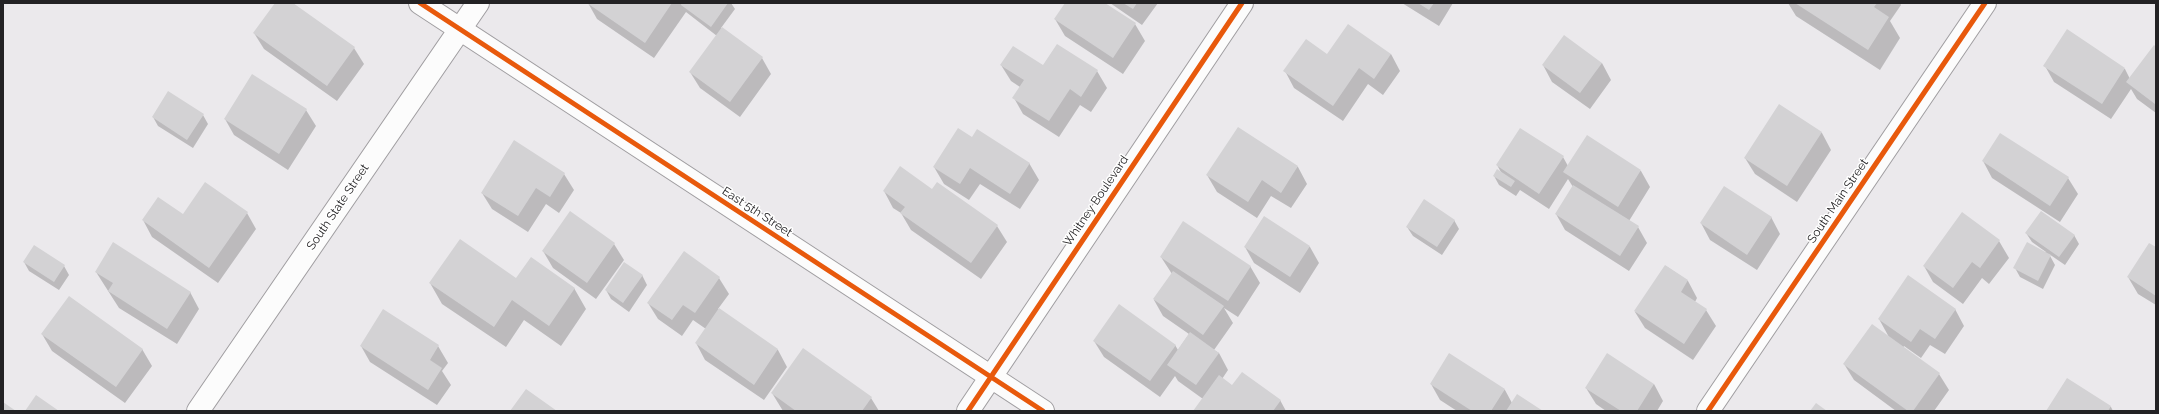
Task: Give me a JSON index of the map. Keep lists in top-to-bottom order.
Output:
{
  "streets": {
    "street": [
      "Whitney Boulevard",
      "South Main Street",
      "South State Street",
      "East 5th Street"
    ]
  },
  "crossings": [
    ["Whitney Boulevard", "East 5th Street"],
    ["South State Street", "East 5th Street"]
  ]
}
